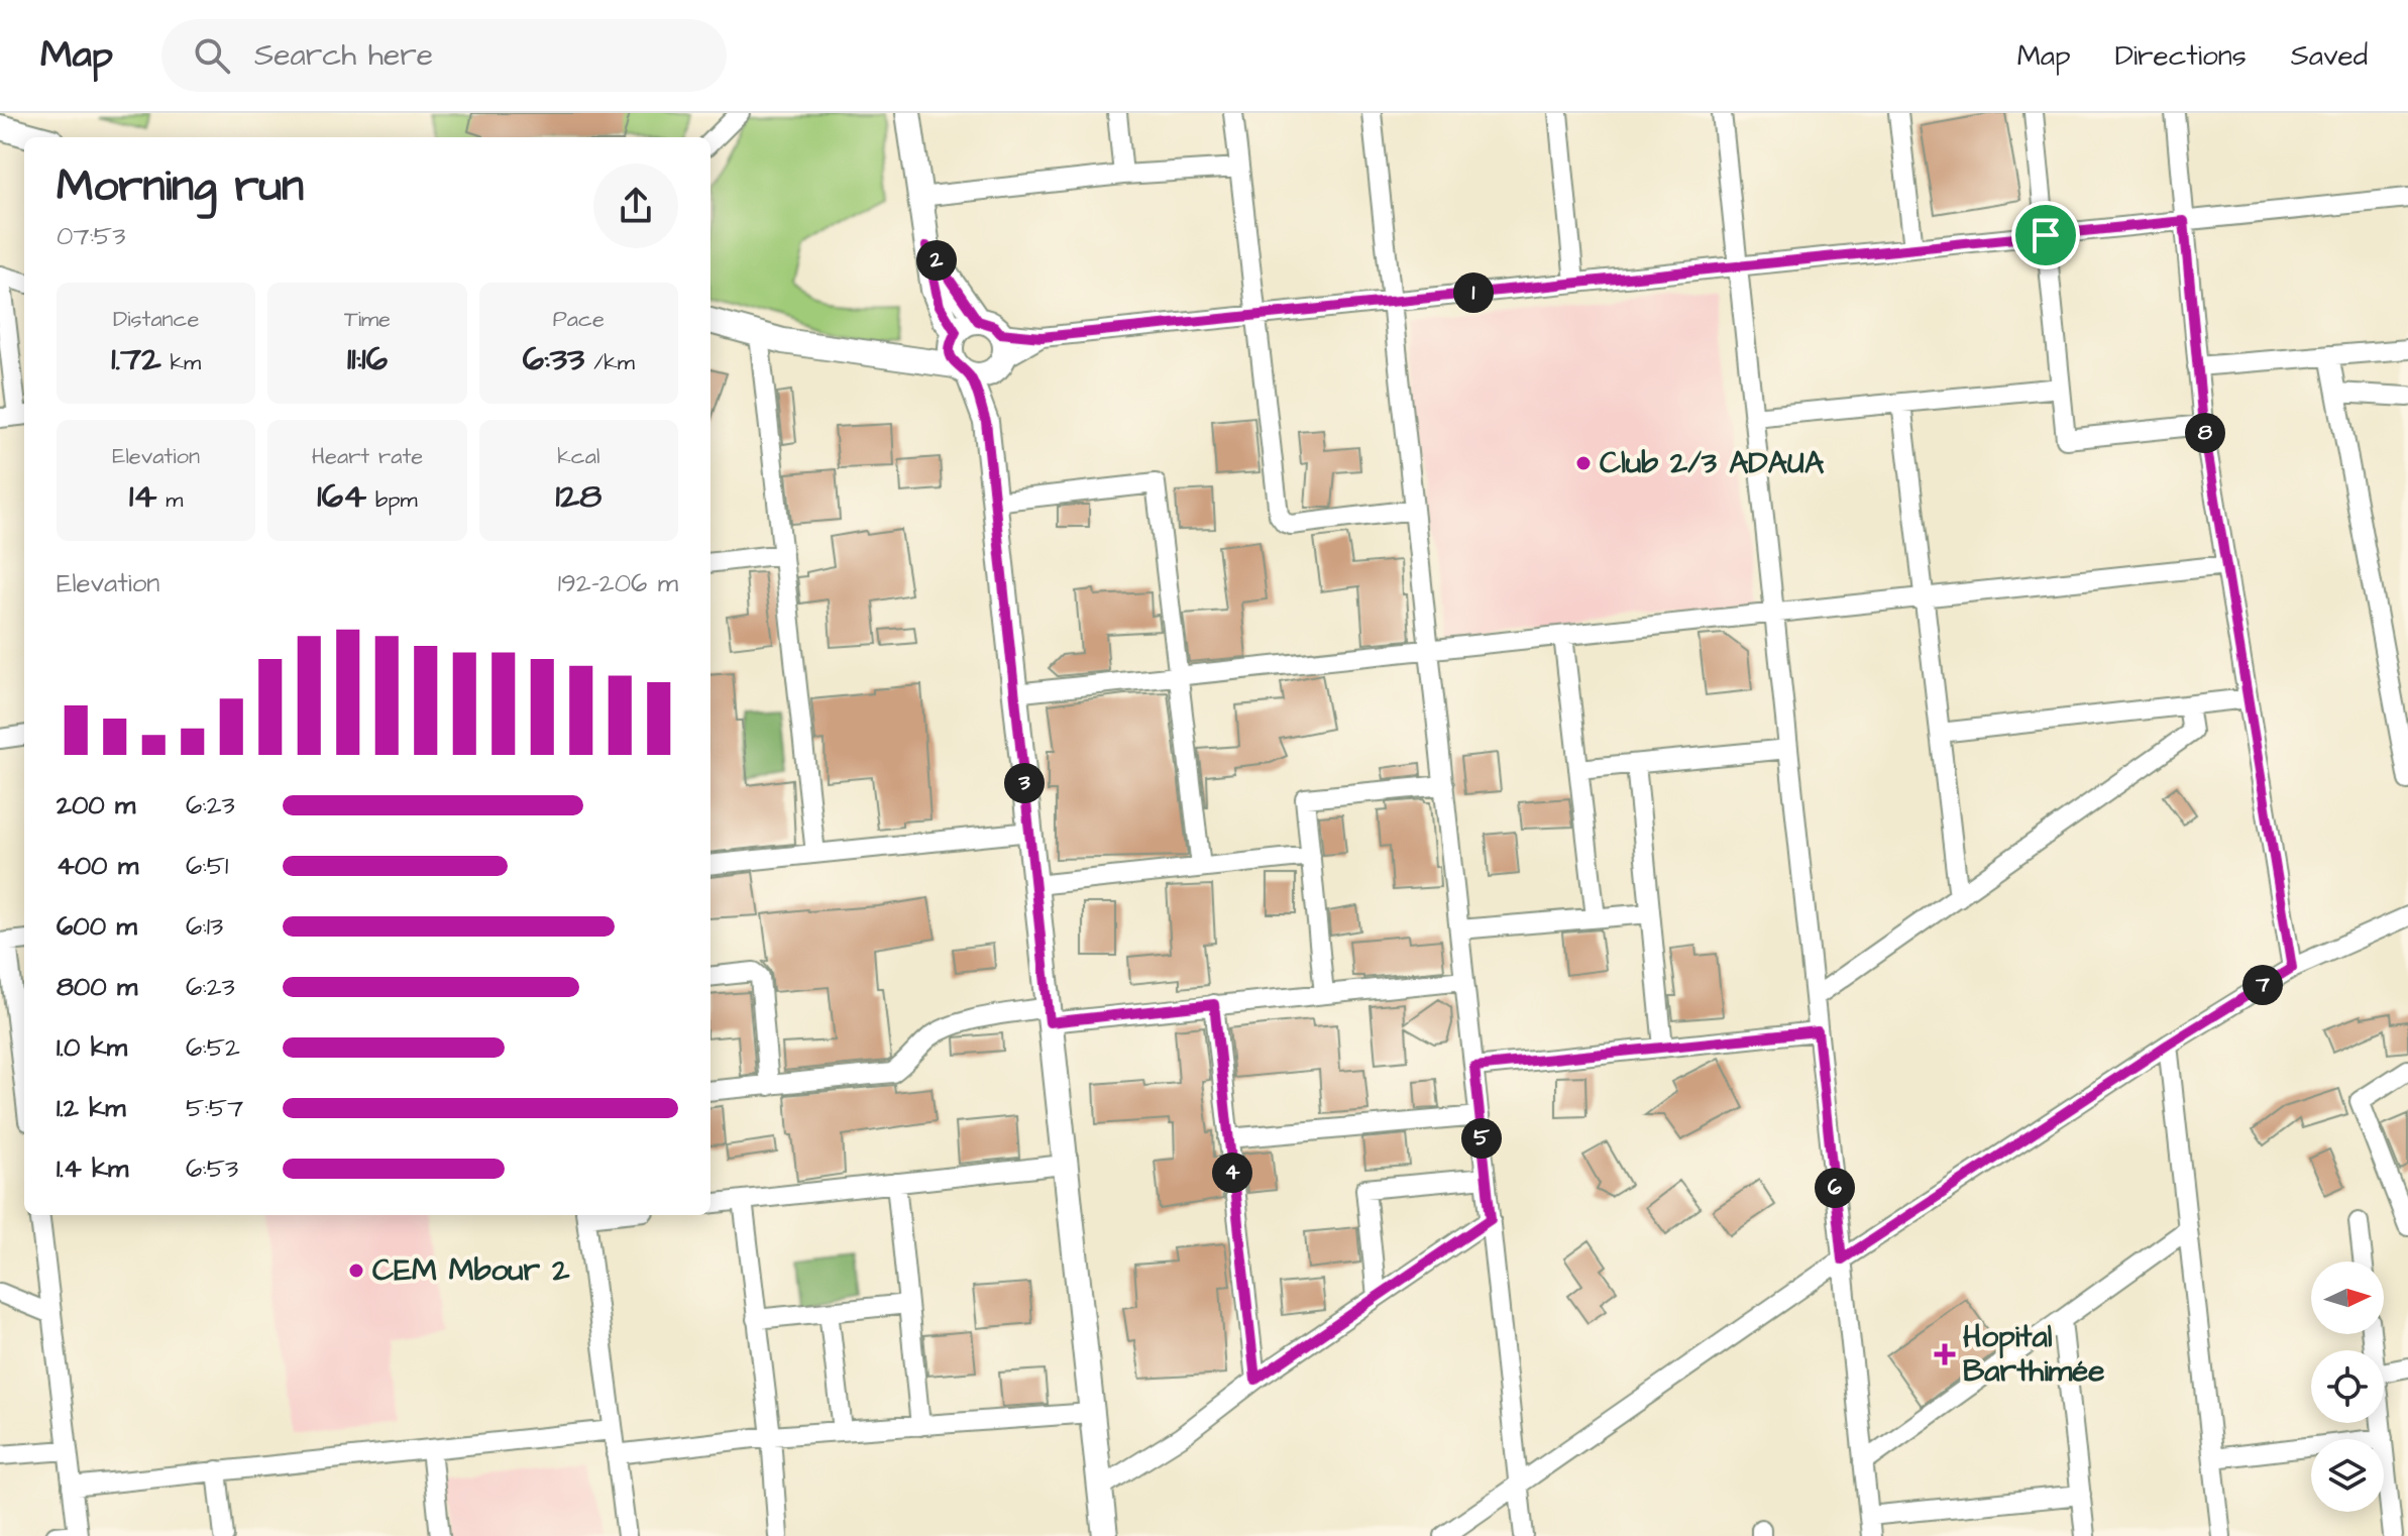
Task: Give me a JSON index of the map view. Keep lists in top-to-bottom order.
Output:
{
  "places": {
    "other": ["Club 2/3 ADAUA", "CEM Mbour 2"],
    "health": ["Hopital Barthimée"]
  },
  "north": "right",
  "page": {
    "header": "Map",
    "search": "Search here",
    "nav": ["Map", "Directions", "Saved"],
    "heading": ["Morning run", "07:53"],
    "pins": [
      "2",
      "1",
      "8",
      "3",
      "7",
      "5",
      "4",
      "6"
    ],
    "stats": [
      ["Distance", "1.72 km"],
      ["Time", "11:16"],
      ["Pace", "6:33 /km"],
      ["Elevation", "14 m"],
      ["Heart rate", "164 bpm"],
      ["kcal", "128"]
    ],
    "chart": ["Elevation", "192–206 m"],
    "list": [
      {
        "name": "200 m",
        "note": "6:23"
      },
      {
        "name": "400 m",
        "note": "6:51"
      },
      {
        "name": "600 m",
        "note": "6:13"
      },
      {
        "name": "800 m",
        "note": "6:23"
      },
      {
        "name": "1.0 km",
        "note": "6:52"
      },
      {
        "name": "1.2 km",
        "note": "5:57"
      },
      {
        "name": "1.4 km",
        "note": "6:53"
      }
    ]
  }
}
